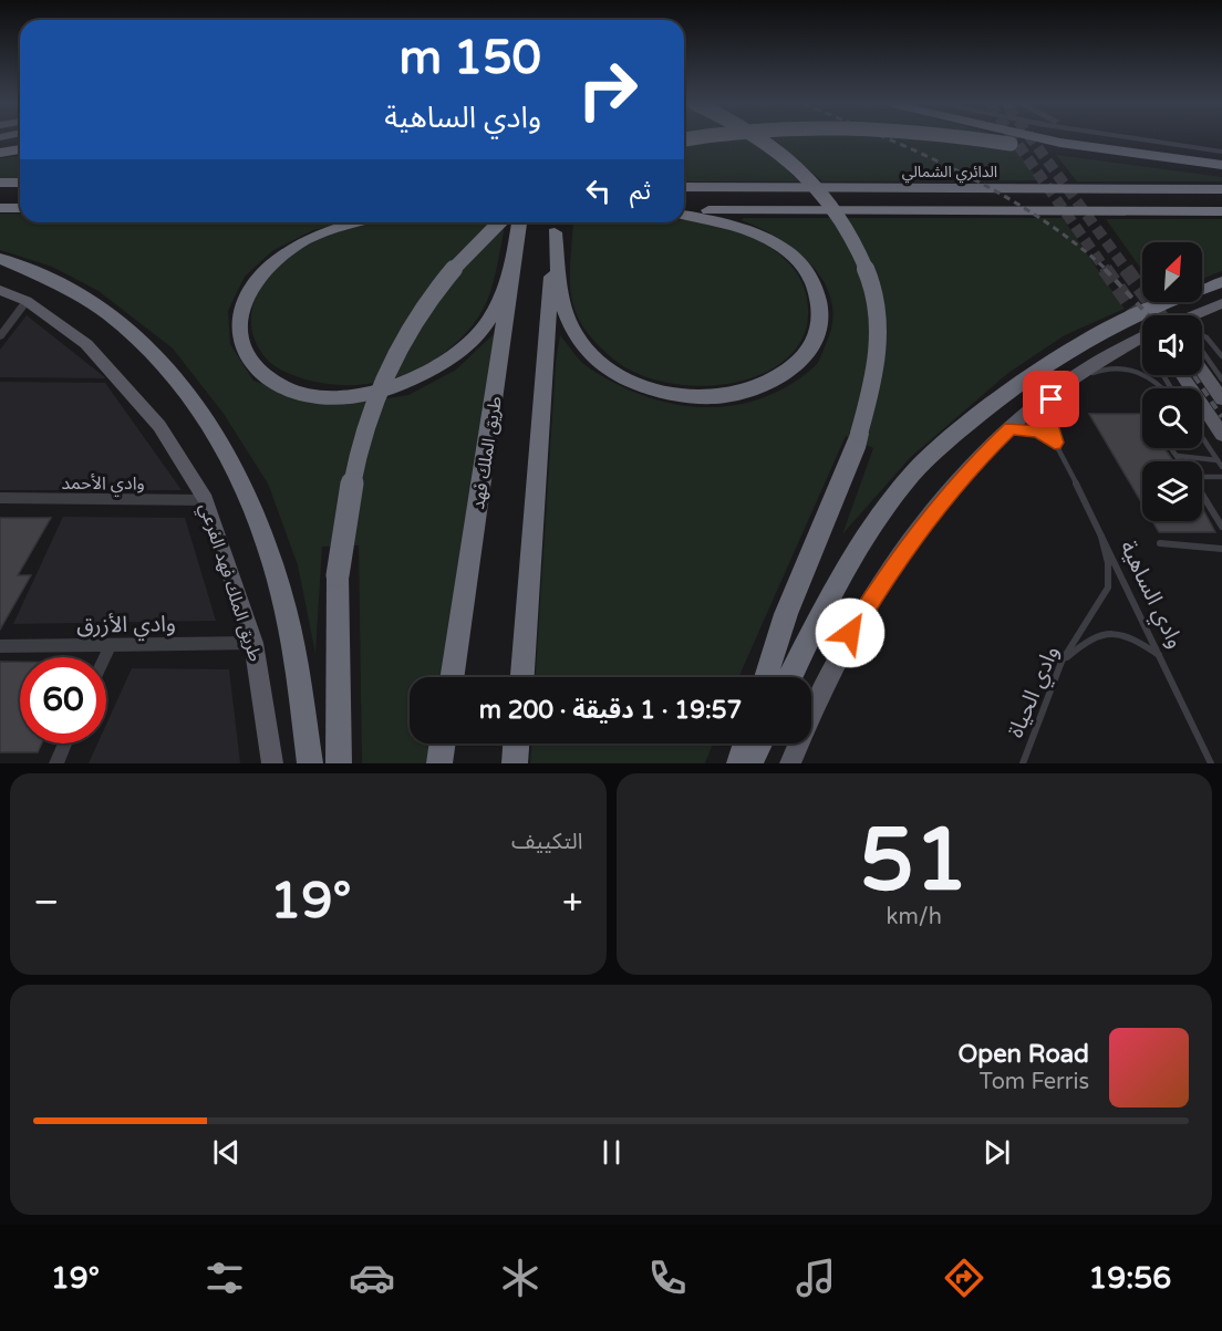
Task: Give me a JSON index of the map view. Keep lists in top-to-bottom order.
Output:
{
  "streets": {
    "highway": ["الدائري الشمالي", "طريق الملك فهد"],
    "main road": ["طريق الملك فهد الفرعي"],
    "street": ["وادي الأحمد", "وادي الأزرق"],
    "lane": ["وادي الساهية", "وادي الحياة"]
  },
  "crossings": [
    ["وادي الأحمد", "طريق الملك فهد الفرعي"],
    ["طريق الملك فهد الفرعي", "وادي الأزرق"],
    ["وادي الساهية", "وادي الحياة"]
  ],
  "north": "top right",
  "page": {
    "turn": ["150 m", "وادي الساهية"],
    "then": "ثم",
    "limit": "60",
    "trip": "19:57 · 1 دقيقة · 200 m",
    "tile": [
      ["51", "km/h"],
      "التكييف"
    ],
    "heat": ["−", "19°", "+"],
    "song": ["Open Road", "Tom Ferris"],
    "tabs": ["19:56", "19°"]
  }
}
